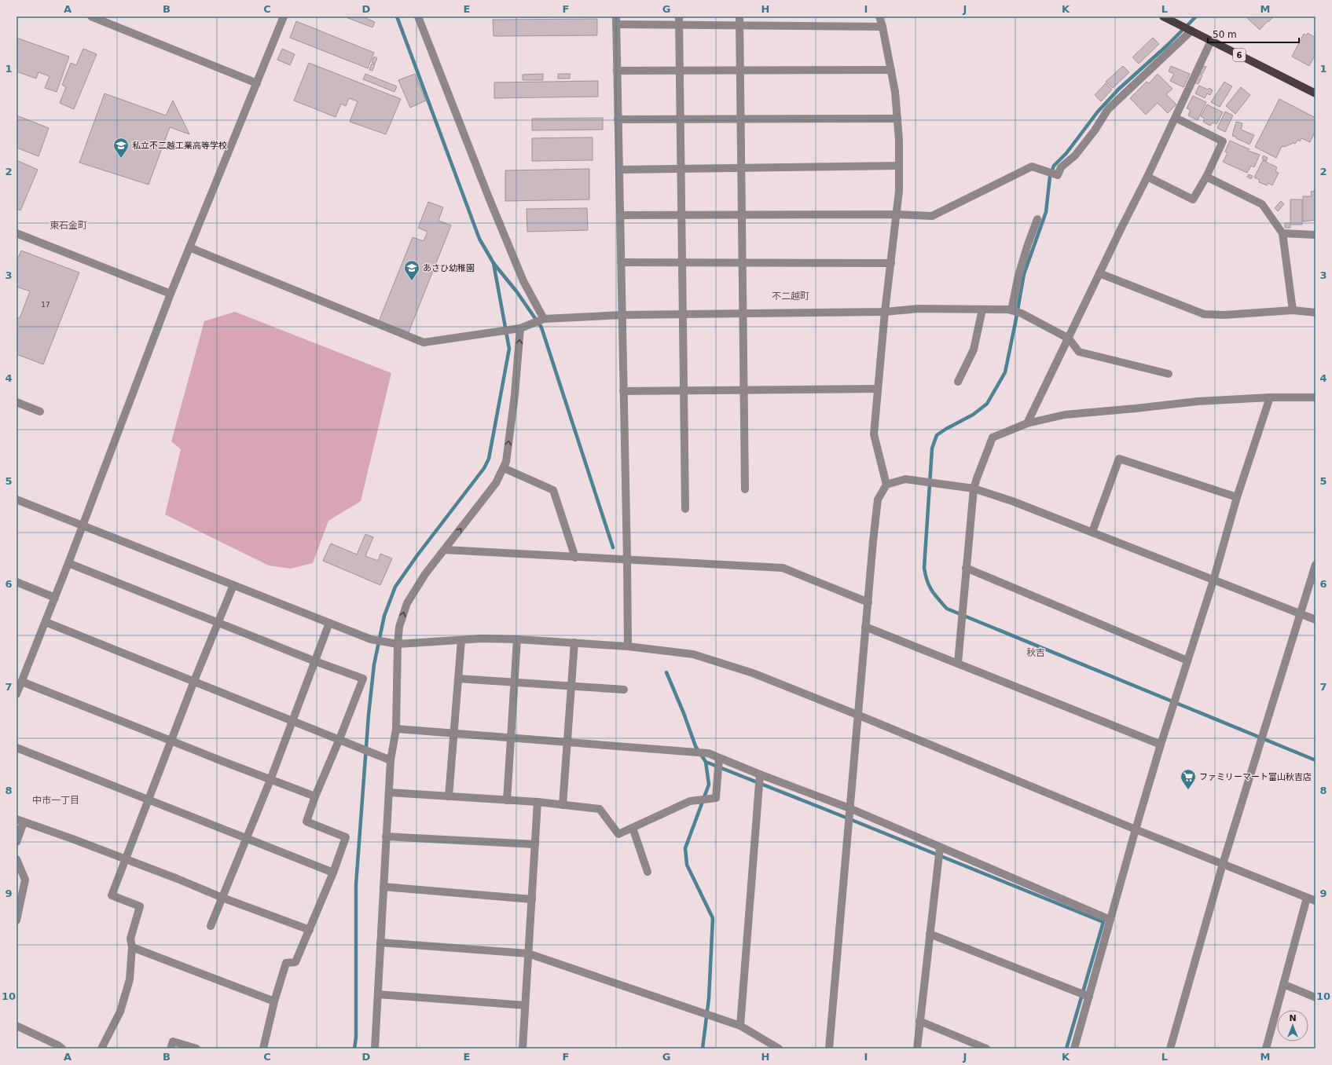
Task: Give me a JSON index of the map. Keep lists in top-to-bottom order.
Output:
{
  "streets": {
    "main road": ["6"]
  },
  "districts": [
    "東石金町",
    "不二越町",
    "秋吉",
    "中市一丁目"
  ],
  "places": {
    "school or university": ["私立不二越工業高等学校", "あさひ幼稚園"],
    "supermarket": ["ファミリーマート富山秋吉店"]
  },
  "house_numbers": ["17"],
  "scale_bar": "50 m",
  "north": "top",
  "grid": {
    "columns": [
      "A",
      "B",
      "C",
      "D",
      "E",
      "F",
      "G",
      "H",
      "I",
      "J",
      "K",
      "L",
      "M"
    ],
    "rows": [
      "1",
      "2",
      "3",
      "4",
      "5",
      "6",
      "7",
      "8",
      "9",
      "10"
    ]
  }
}
